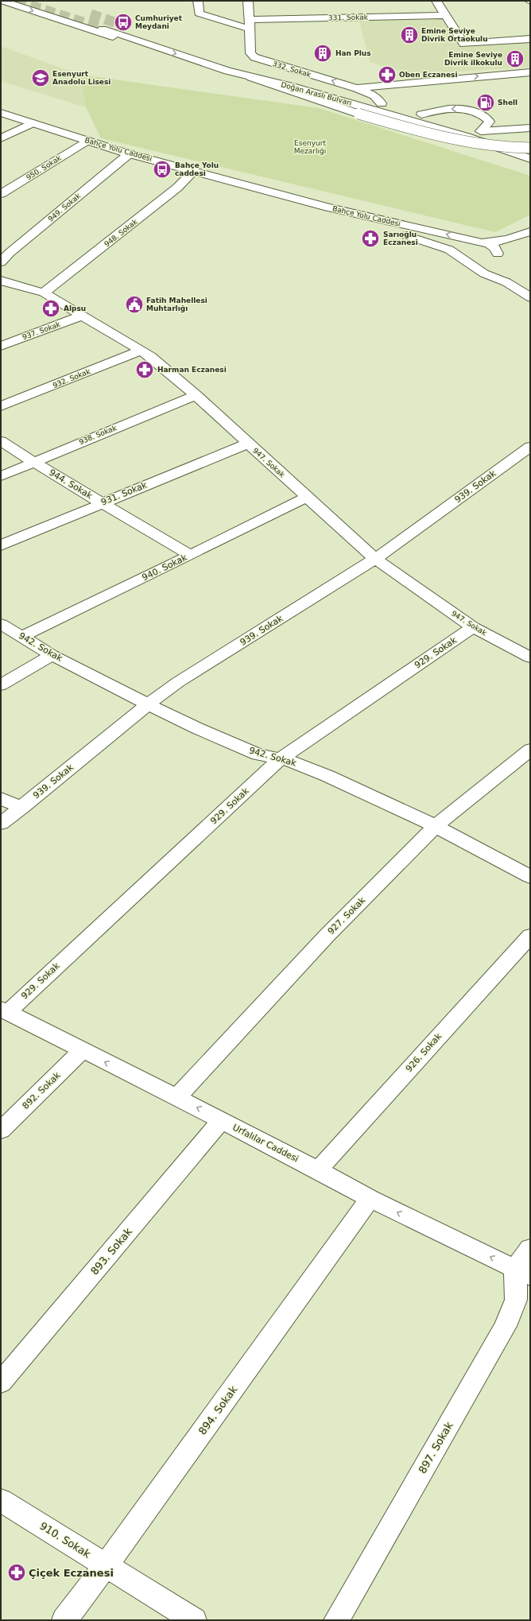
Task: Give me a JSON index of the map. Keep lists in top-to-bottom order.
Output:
{
  "streets": {
    "main road": [
      "331. Sokak",
      "332. Sokak",
      "Doğan Araslı Bulvarı",
      "Bahçe Yolu Caddesi",
      "950. Sokak",
      "949. Sokak",
      "948. Sokak",
      "937. Sokak",
      "932. Sokak",
      "938. Sokak",
      "947. Sokak",
      "944. Sokak",
      "939. Sokak",
      "931. Sokak",
      "940. Sokak",
      "942. Sokak",
      "929. Sokak",
      "927. Sokak",
      "926. Sokak",
      "892. Sokak",
      "Urfalılar Caddesi",
      "893. Sokak",
      "894. Sokak",
      "897. Sokak",
      "910. Sokak"
    ]
  },
  "crossings": [
    ["331. Sokak", "332. Sokak"],
    ["332. Sokak", "Doğan Araslı Bulvarı"],
    ["Bahçe Yolu Caddesi", "950. Sokak"],
    ["Bahçe Yolu Caddesi", "949. Sokak"],
    ["Bahçe Yolu Caddesi", "948. Sokak"],
    ["948. Sokak", "947. Sokak"],
    ["937. Sokak", "947. Sokak"],
    ["932. Sokak", "947. Sokak"],
    ["938. Sokak", "947. Sokak"],
    ["938. Sokak", "944. Sokak"],
    ["947. Sokak", "939. Sokak"],
    ["947. Sokak", "931. Sokak"],
    ["947. Sokak", "940. Sokak"],
    ["947. Sokak", "929. Sokak"],
    ["944. Sokak", "931. Sokak"],
    ["944. Sokak", "940. Sokak"],
    ["939. Sokak", "942. Sokak"],
    ["940. Sokak", "942. Sokak"],
    ["942. Sokak", "929. Sokak"],
    ["942. Sokak", "927. Sokak"],
    ["929. Sokak", "Urfalılar Caddesi"],
    ["927. Sokak", "Urfalılar Caddesi"],
    ["926. Sokak", "Urfalılar Caddesi"],
    ["892. Sokak", "Urfalılar Caddesi"],
    ["Urfalılar Caddesi", "893. Sokak"],
    ["Urfalılar Caddesi", "894. Sokak"],
    ["Urfalılar Caddesi", "897. Sokak"],
    ["894. Sokak", "910. Sokak"]
  ],
  "one_way": ["Urfalılar Caddesi"],
  "parks": ["Esenyurt Mezarlığı"],
  "places": {
    "bus stop": ["Cumhuriyet Meydani", "Bahçe Yolu caddesi"],
    "building": ["Emine Seviye Divrik Ortaokulu", "Han Plus", "Emine Seviye Divrik ilkokulu"],
    "pharmacy": [
      "Oben Eczanesi",
      "Sarıoğlu Eczanesi",
      "Alpsu",
      "Harman Eczanesi",
      "Çiçek Eczanesi"
    ],
    "school or university": ["Esenyurt Anadolu Lisesi"],
    "fuel station": ["Shell"],
    "public building": ["Fatih Mahellesi Muhtarlığı"]
  }
}
